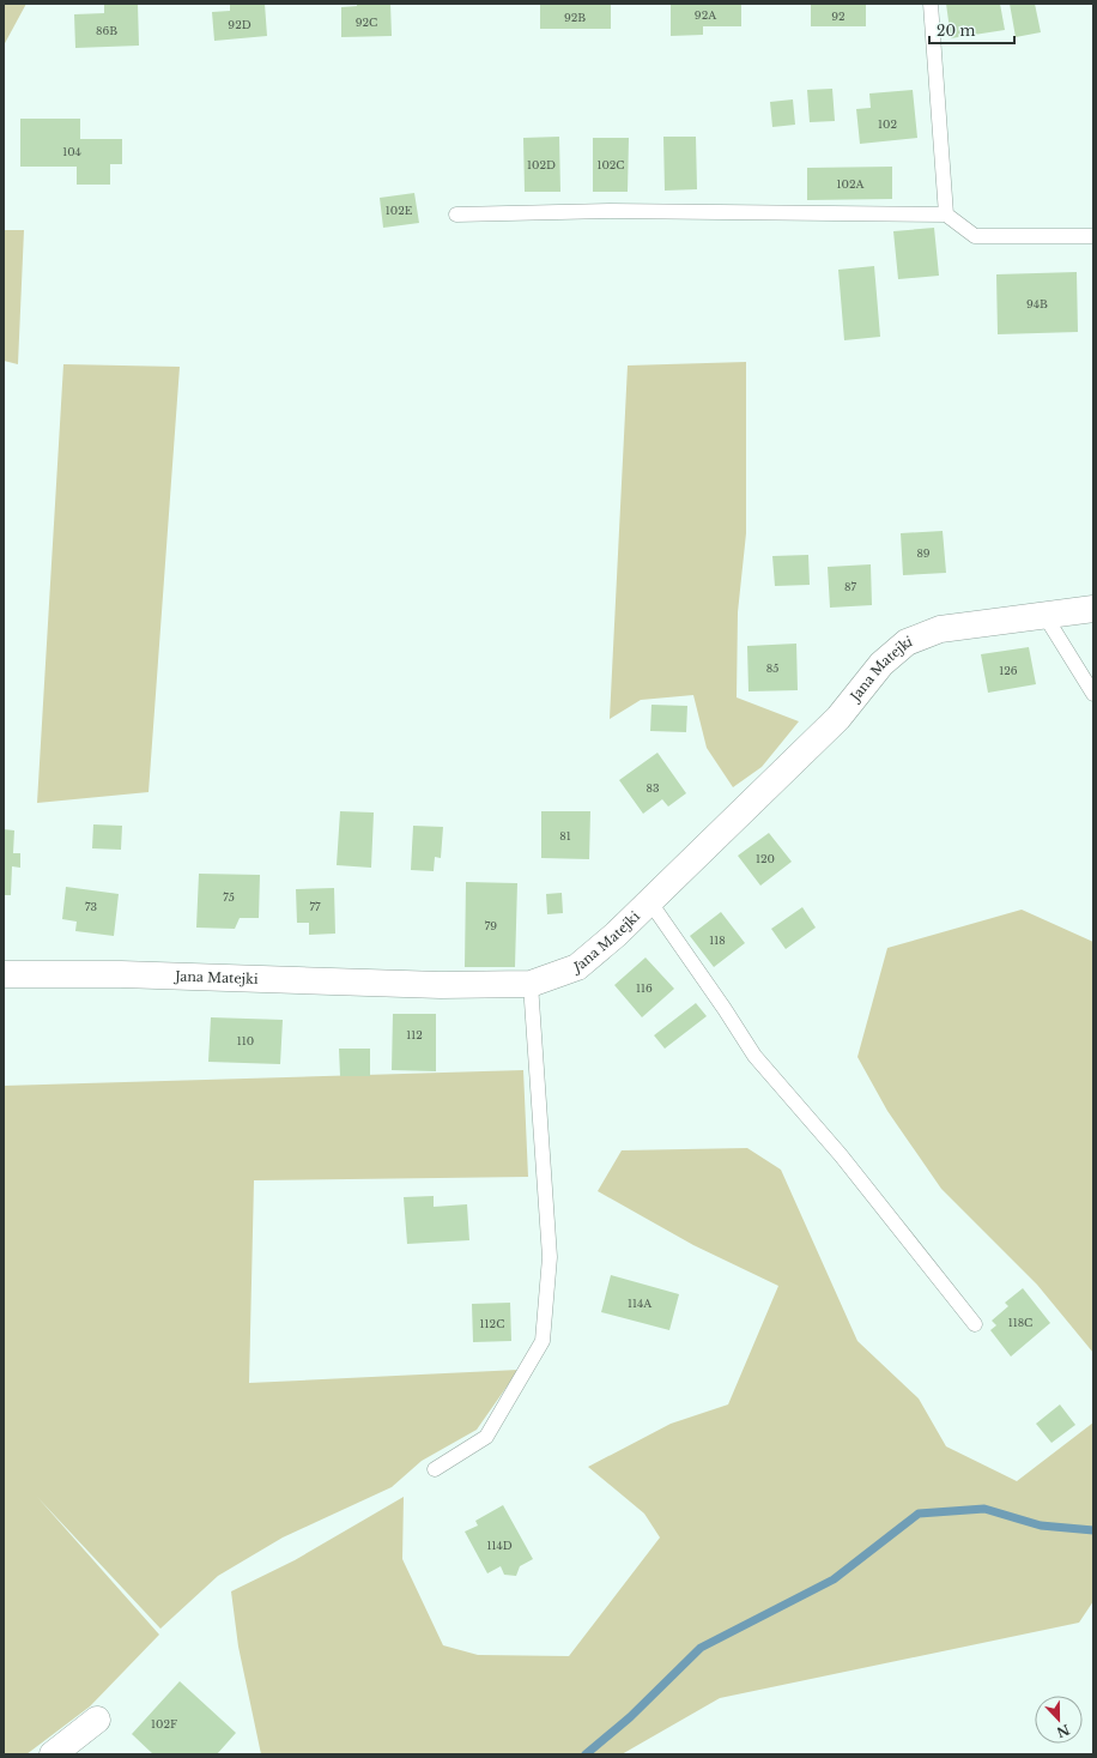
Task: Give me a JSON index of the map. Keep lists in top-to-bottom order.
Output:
{
  "streets": {
    "street": ["Jana Matejki"]
  },
  "house_numbers": [
    "92A",
    "92",
    "92B",
    "92C",
    "92D",
    "86B",
    "102",
    "104",
    "102D",
    "102C",
    "102A",
    "102E",
    "94B",
    "89",
    "87",
    "85",
    "126",
    "83",
    "81",
    "120",
    "75",
    "73",
    "77",
    "79",
    "118",
    "116",
    "112",
    "110",
    "114A",
    "118C",
    "112C",
    "114D",
    "102F"
  ],
  "scale_bar": "20 m",
  "north": "bottom"
}
